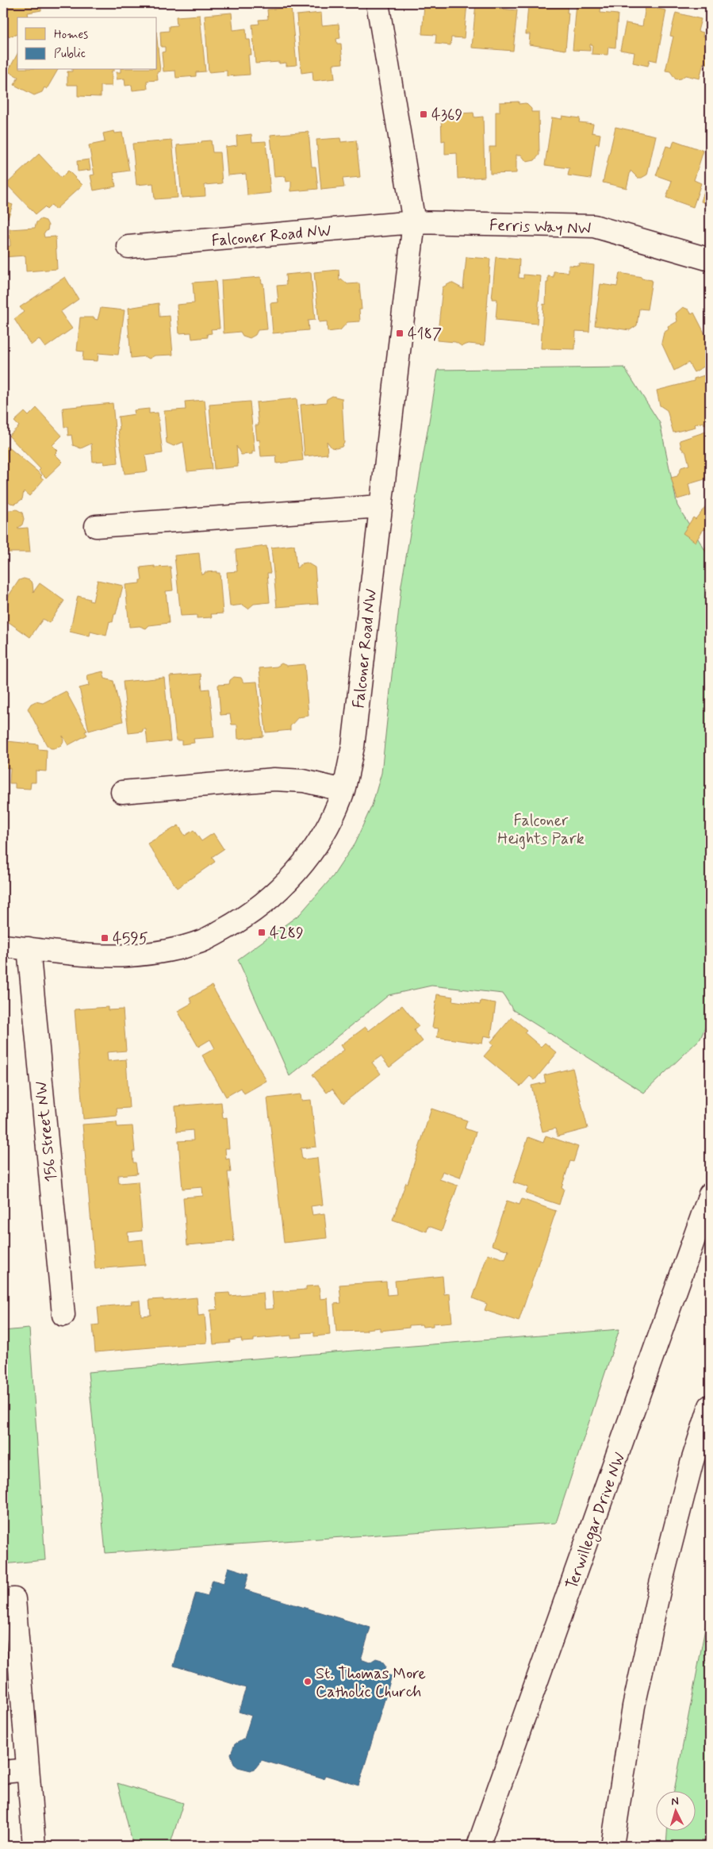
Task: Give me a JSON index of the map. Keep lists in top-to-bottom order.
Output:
{
  "streets": {
    "street": [
      "Ferris Way NW",
      "Falconer Road NW",
      "156 Street NW",
      "Terwillegar Drive NW"
    ]
  },
  "crossings": [
    ["Ferris Way NW", "Falconer Road NW"],
    ["Falconer Road NW", "156 Street NW"]
  ],
  "parks": ["Falconer Heights Park"],
  "places": {
    "transit": [
      "4369",
      "4187",
      "4289",
      "4595"
    ],
    "other": ["St. Thomas More Catholic Church"]
  },
  "legend": ["Homes", "Public"],
  "north": "top"
}
